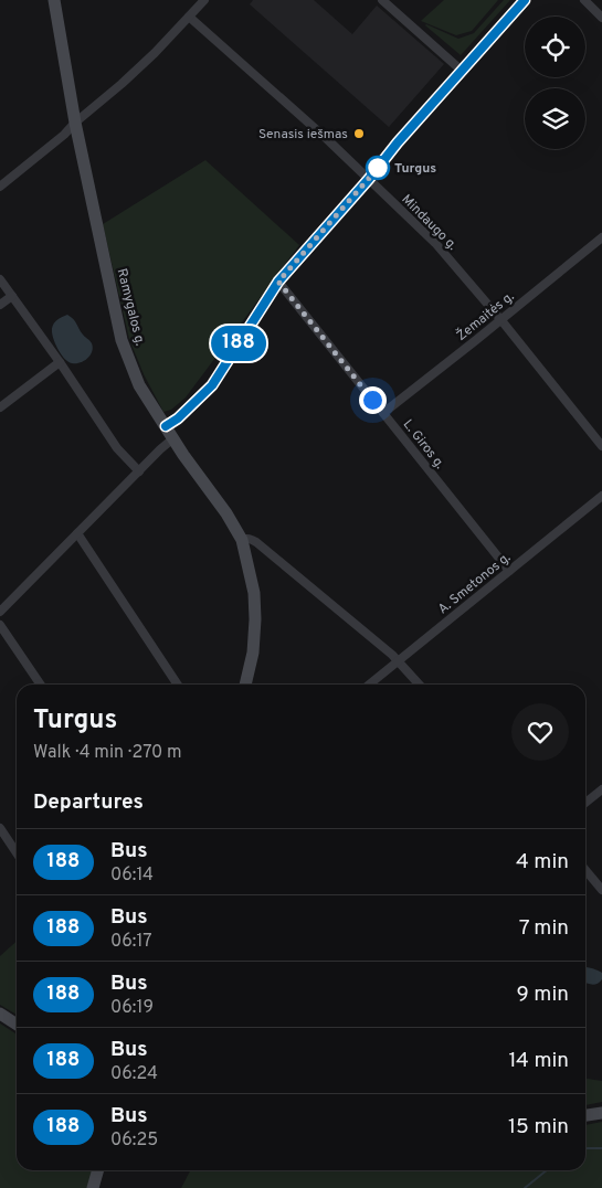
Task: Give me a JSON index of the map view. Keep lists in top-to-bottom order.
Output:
{
  "streets": {
    "main road": ["Ramygalos g."],
    "street": [
      "Mindaugo g.",
      "Žemaitės g.",
      "L. Giros g.",
      "A. Smetonos g."
    ]
  },
  "crossings": [
    ["Mindaugo g.", "Žemaitės g."],
    ["Žemaitės g.", "L. Giros g."],
    ["L. Giros g.", "A. Smetonos g."]
  ],
  "places": ["Senasis iešmas", "Turgus"],
  "lines": ["bus line 188"],
  "page": {
    "on_map": "188",
    "heading": [
      ["Turgus", "Walk · 4 min · 270 m"],
      "Departures"
    ],
    "list": [
      {
        "mark": "188",
        "name": "Bus",
        "note": "06:14",
        "value": "4 min"
      },
      {
        "mark": "188",
        "name": "Bus",
        "note": "06:17",
        "value": "7 min"
      },
      {
        "mark": "188",
        "name": "Bus",
        "note": "06:19",
        "value": "9 min"
      },
      {
        "mark": "188",
        "name": "Bus",
        "note": "06:24",
        "value": "14 min"
      },
      {
        "mark": "188",
        "name": "Bus",
        "note": "06:25",
        "value": "15 min"
      }
    ]
  }
}
